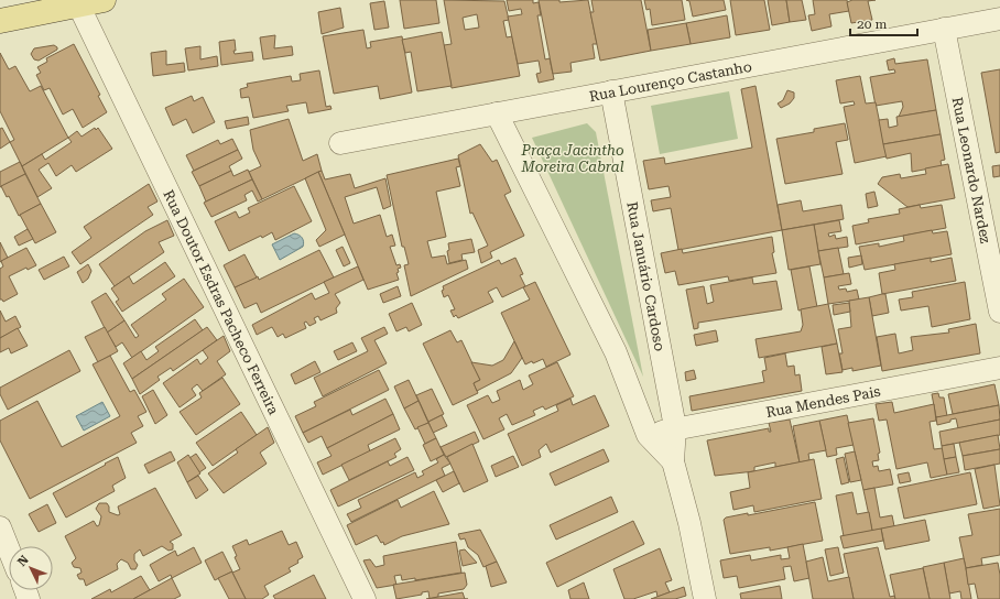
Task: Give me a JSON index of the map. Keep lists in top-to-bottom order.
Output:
{
  "streets": {
    "street": [
      "Rua Lourenço Castanho",
      "Rua Leonardo Nardez",
      "Rua Januário Cardoso",
      "Rua Doutor Esdras Pacheco Ferreira",
      "Rua Mendes Pais"
    ]
  },
  "crossings": [
    ["Rua Lourenço Castanho", "Rua Leonardo Nardez"],
    ["Rua Lourenço Castanho", "Rua Januário Cardoso"],
    ["Rua Januário Cardoso", "Rua Mendes Pais"]
  ],
  "parks": ["Praça Jacintho Moreira Cabral"],
  "scale_bar": "20 m",
  "north": "top left"
}
